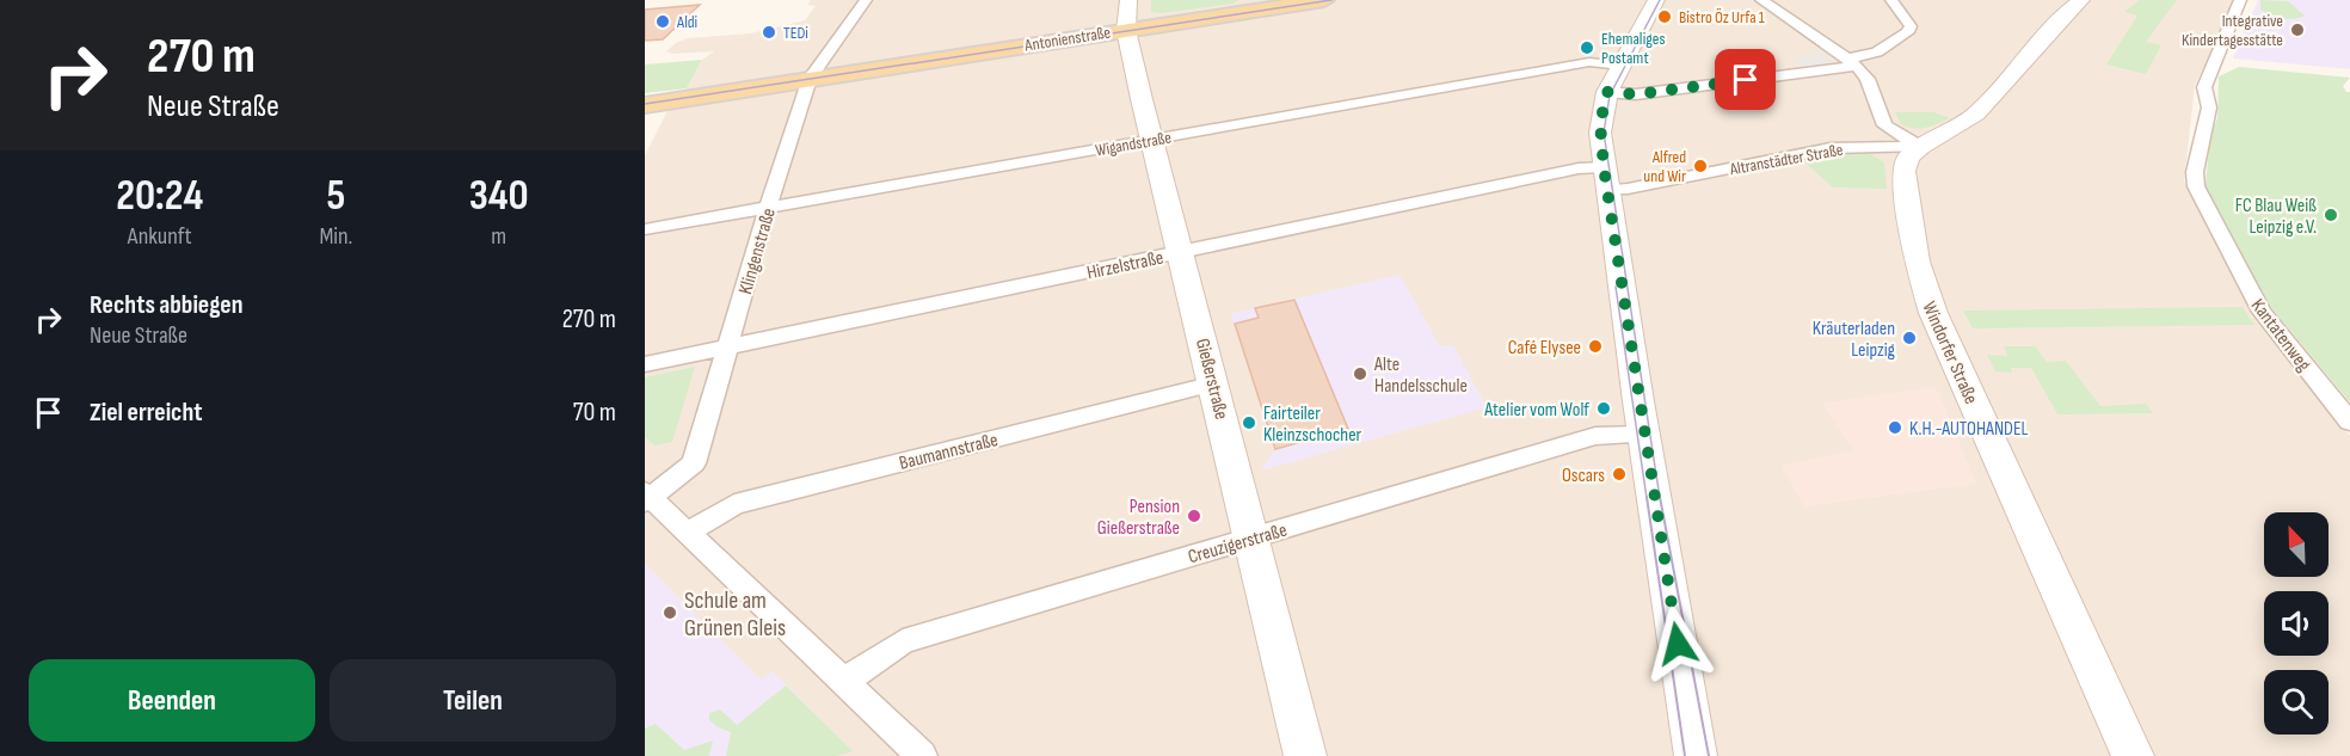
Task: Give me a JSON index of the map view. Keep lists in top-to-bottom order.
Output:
{
  "streets": {
    "main road": ["Antonienstraße"],
    "street": [
      "Wigandstraße",
      "Altranstädter Straße",
      "Klingenstraße",
      "Hirzelstraße",
      "Kantatenweg",
      "Windorfer Straße",
      "Gießerstraße",
      "Baumannstraße",
      "Creuzigerstraße"
    ]
  },
  "crossings": [
    ["Antonienstraße", "Klingenstraße"],
    ["Antonienstraße", "Gießerstraße"],
    ["Wigandstraße", "Klingenstraße"],
    ["Wigandstraße", "Gießerstraße"],
    ["Altranstädter Straße", "Hirzelstraße"],
    ["Altranstädter Straße", "Windorfer Straße"],
    ["Klingenstraße", "Hirzelstraße"],
    ["Hirzelstraße", "Gießerstraße"],
    ["Gießerstraße", "Baumannstraße"],
    ["Gießerstraße", "Creuzigerstraße"]
  ],
  "places": [
    "Bistro Öz Urfa 1",
    "Aldi",
    "Integrative Kindertagesstätte",
    "TEDi",
    "Ehemaliges Postamt",
    "Alfred und Wir",
    "FC Blau Weiß Leipzig e.V.",
    "Kräuterladen Leipzig",
    "Café Elysee",
    "Alte Handelsschule",
    "Atelier vom Wolf",
    "Fairteiler Kleinzschocher",
    "K.H.-AUTOHANDEL",
    "Oscars",
    "Pension Gießerstraße",
    "Schule am Grünen Gleis"
  ],
  "north": "top left",
  "page": {
    "turn": ["270 m", "Neue Straße"],
    "eta": [
      "20:24",
      "Ankunft",
      "5",
      "Min.",
      "340",
      "m"
    ],
    "list": [
      {
        "name": "Rechts abbiegen",
        "note": "Neue Straße",
        "value": "270 m"
      },
      {
        "name": "Ziel erreicht",
        "value": "70 m"
      }
    ],
    "buttons": ["Beenden", "Teilen"]
  }
}
